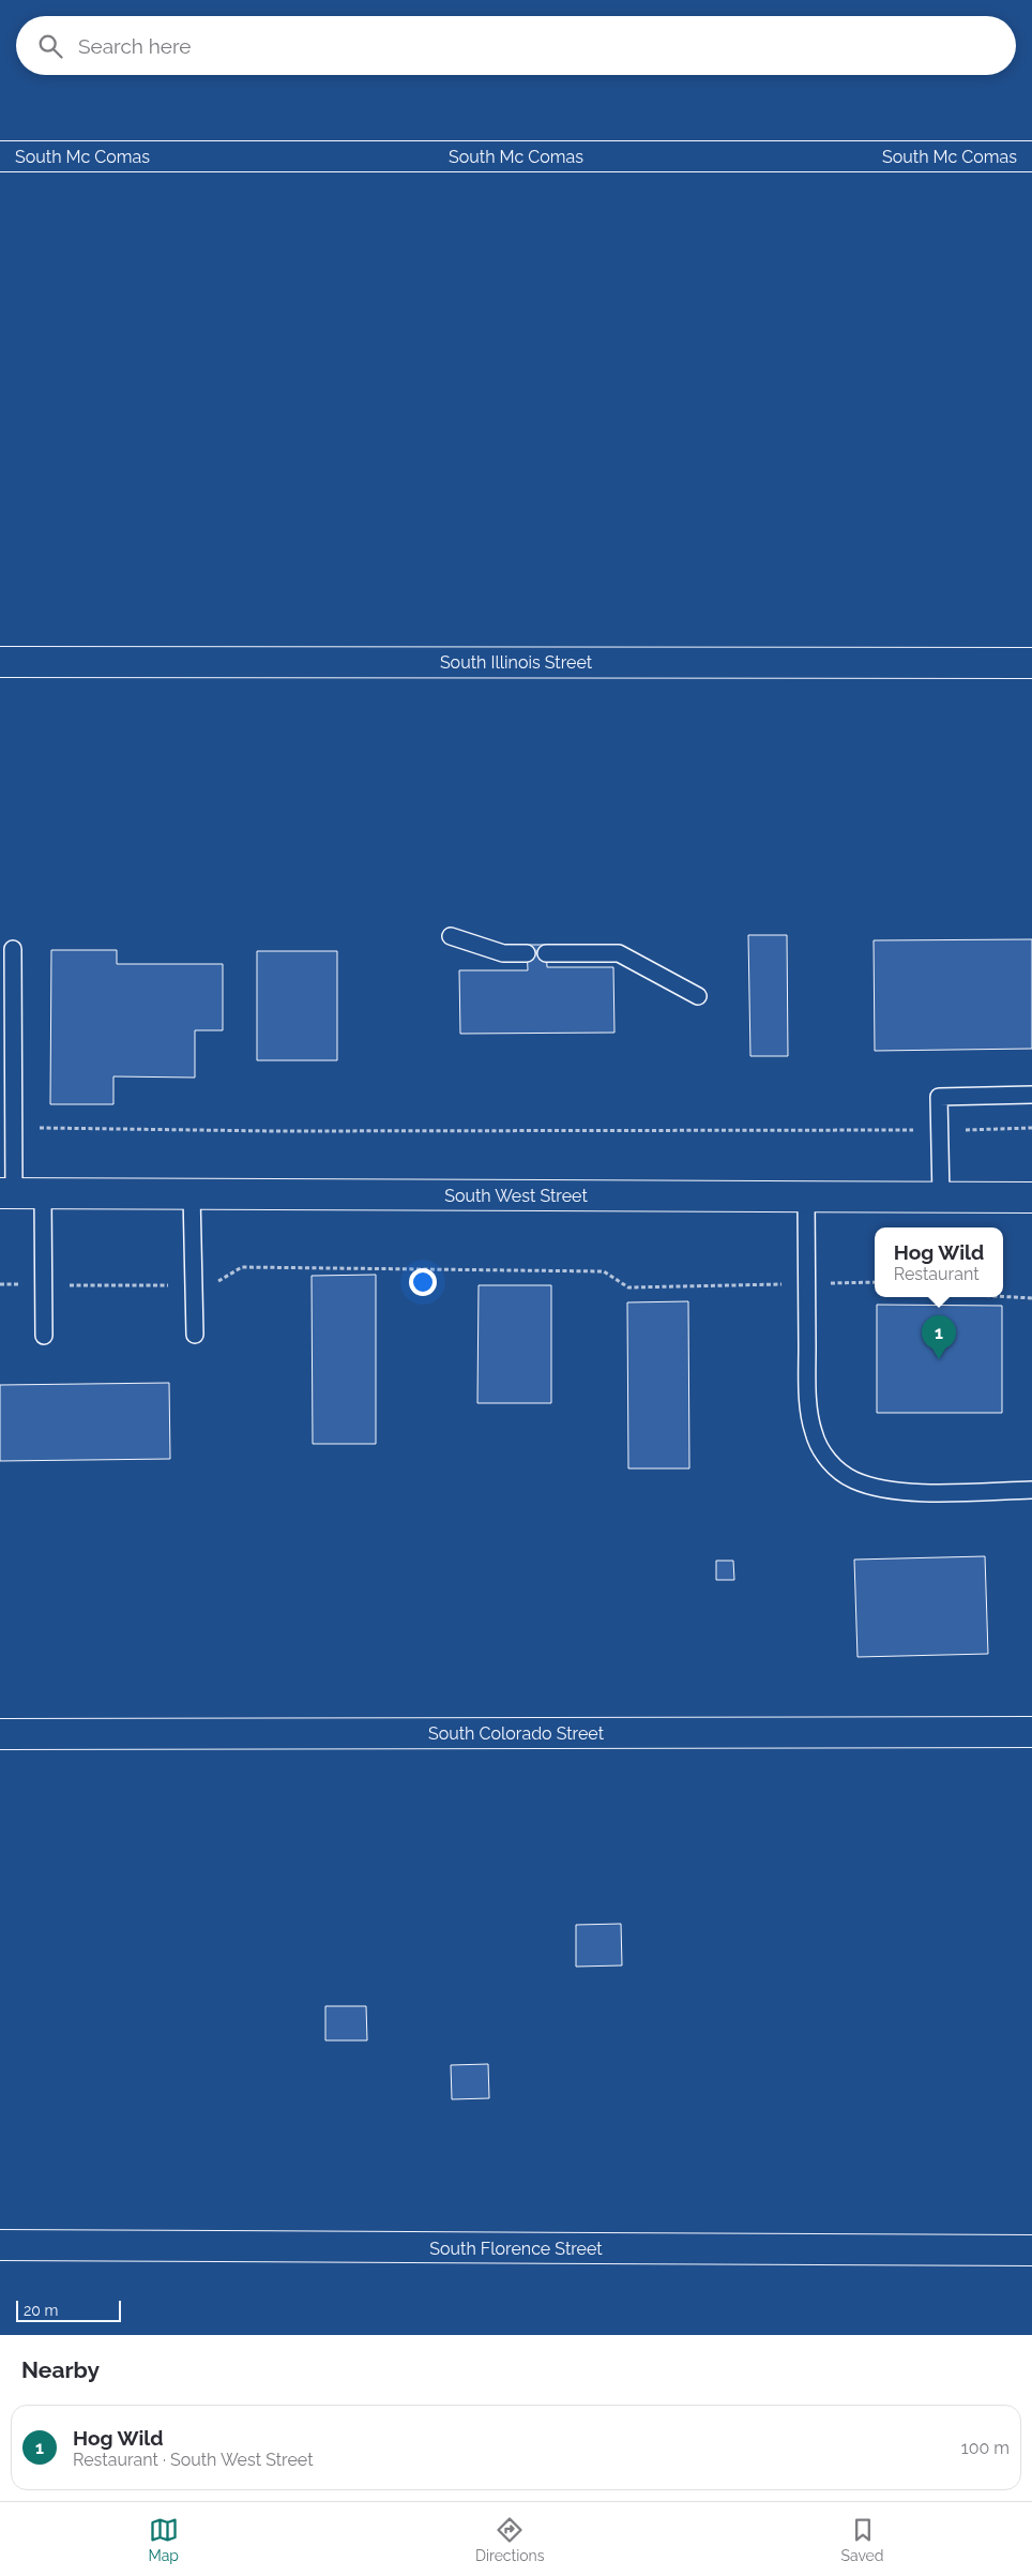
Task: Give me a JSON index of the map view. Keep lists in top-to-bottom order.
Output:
{
  "streets": {
    "street": [
      "South Mc Comas",
      "South Illinois Street",
      "South West Street",
      "South Colorado Street",
      "South Florence Street"
    ]
  },
  "scale_bar": "20 m",
  "page": {
    "search": "Search here",
    "popup": ["Hog Wild", "Restaurant"],
    "pins": "1",
    "scale": "20 m",
    "heading": "Nearby",
    "list": [
      {
        "mark": "1",
        "name": "Hog Wild",
        "note": "Restaurant · South West Street",
        "value": "100 m"
      }
    ],
    "nav": ["Map", "Directions", "Saved"]
  }
}
